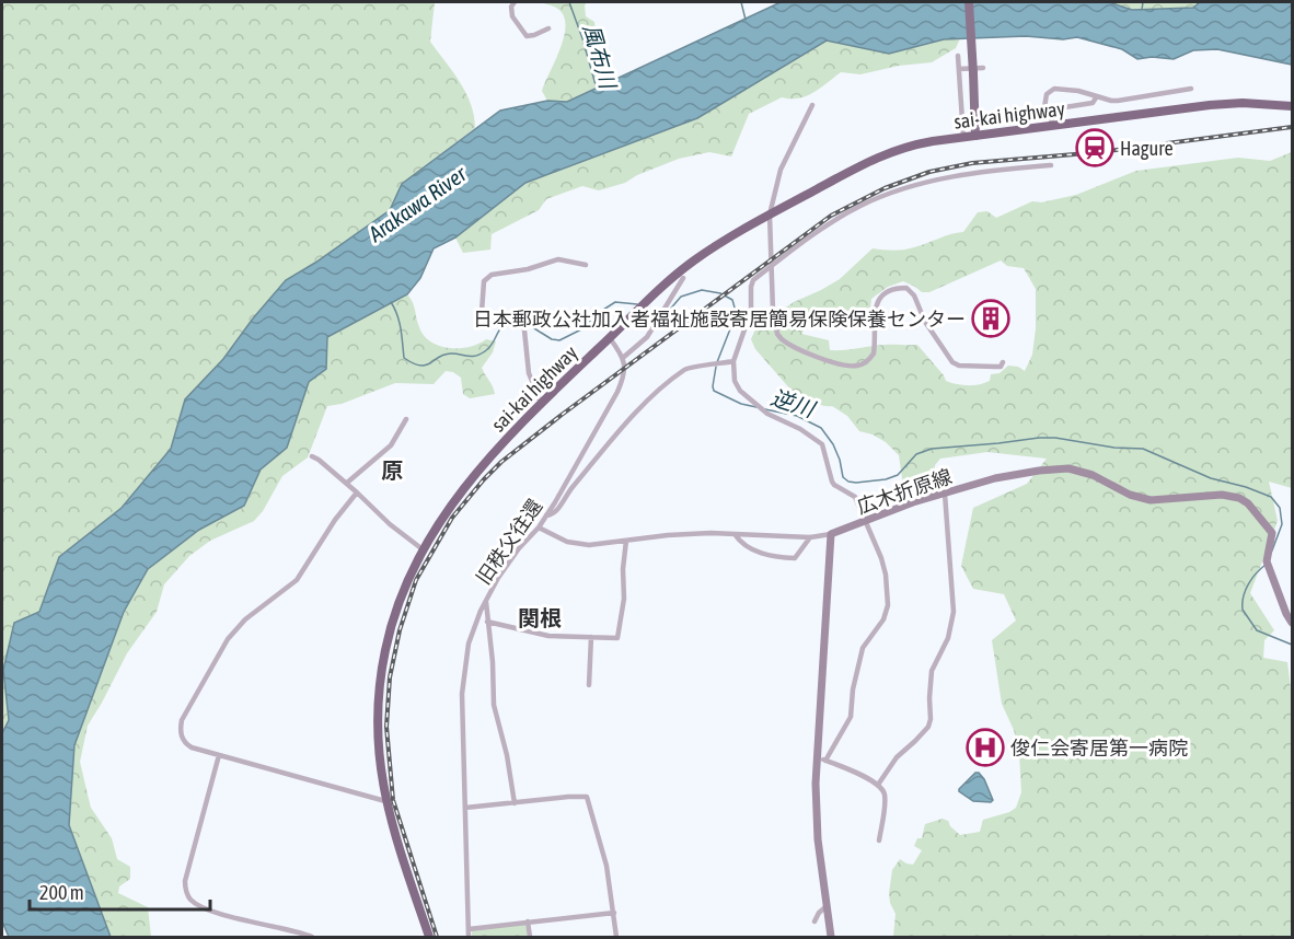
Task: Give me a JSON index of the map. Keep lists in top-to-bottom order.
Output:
{
  "streets": {
    "highway": ["sai-kai highway"],
    "main road": ["広木折原線"],
    "street": ["旧秩父往還"]
  },
  "districts": ["原", "関根"],
  "water": ["風布川", "Arakawa River", "逆川"],
  "places": {
    "station": ["Hagure"],
    "building": ["日本郵政公社加入者福祉施設寄居簡易保険保養センター"],
    "hospital": ["俊仁会寄居第一病院"]
  },
  "scale_bar": "200 m"
}
